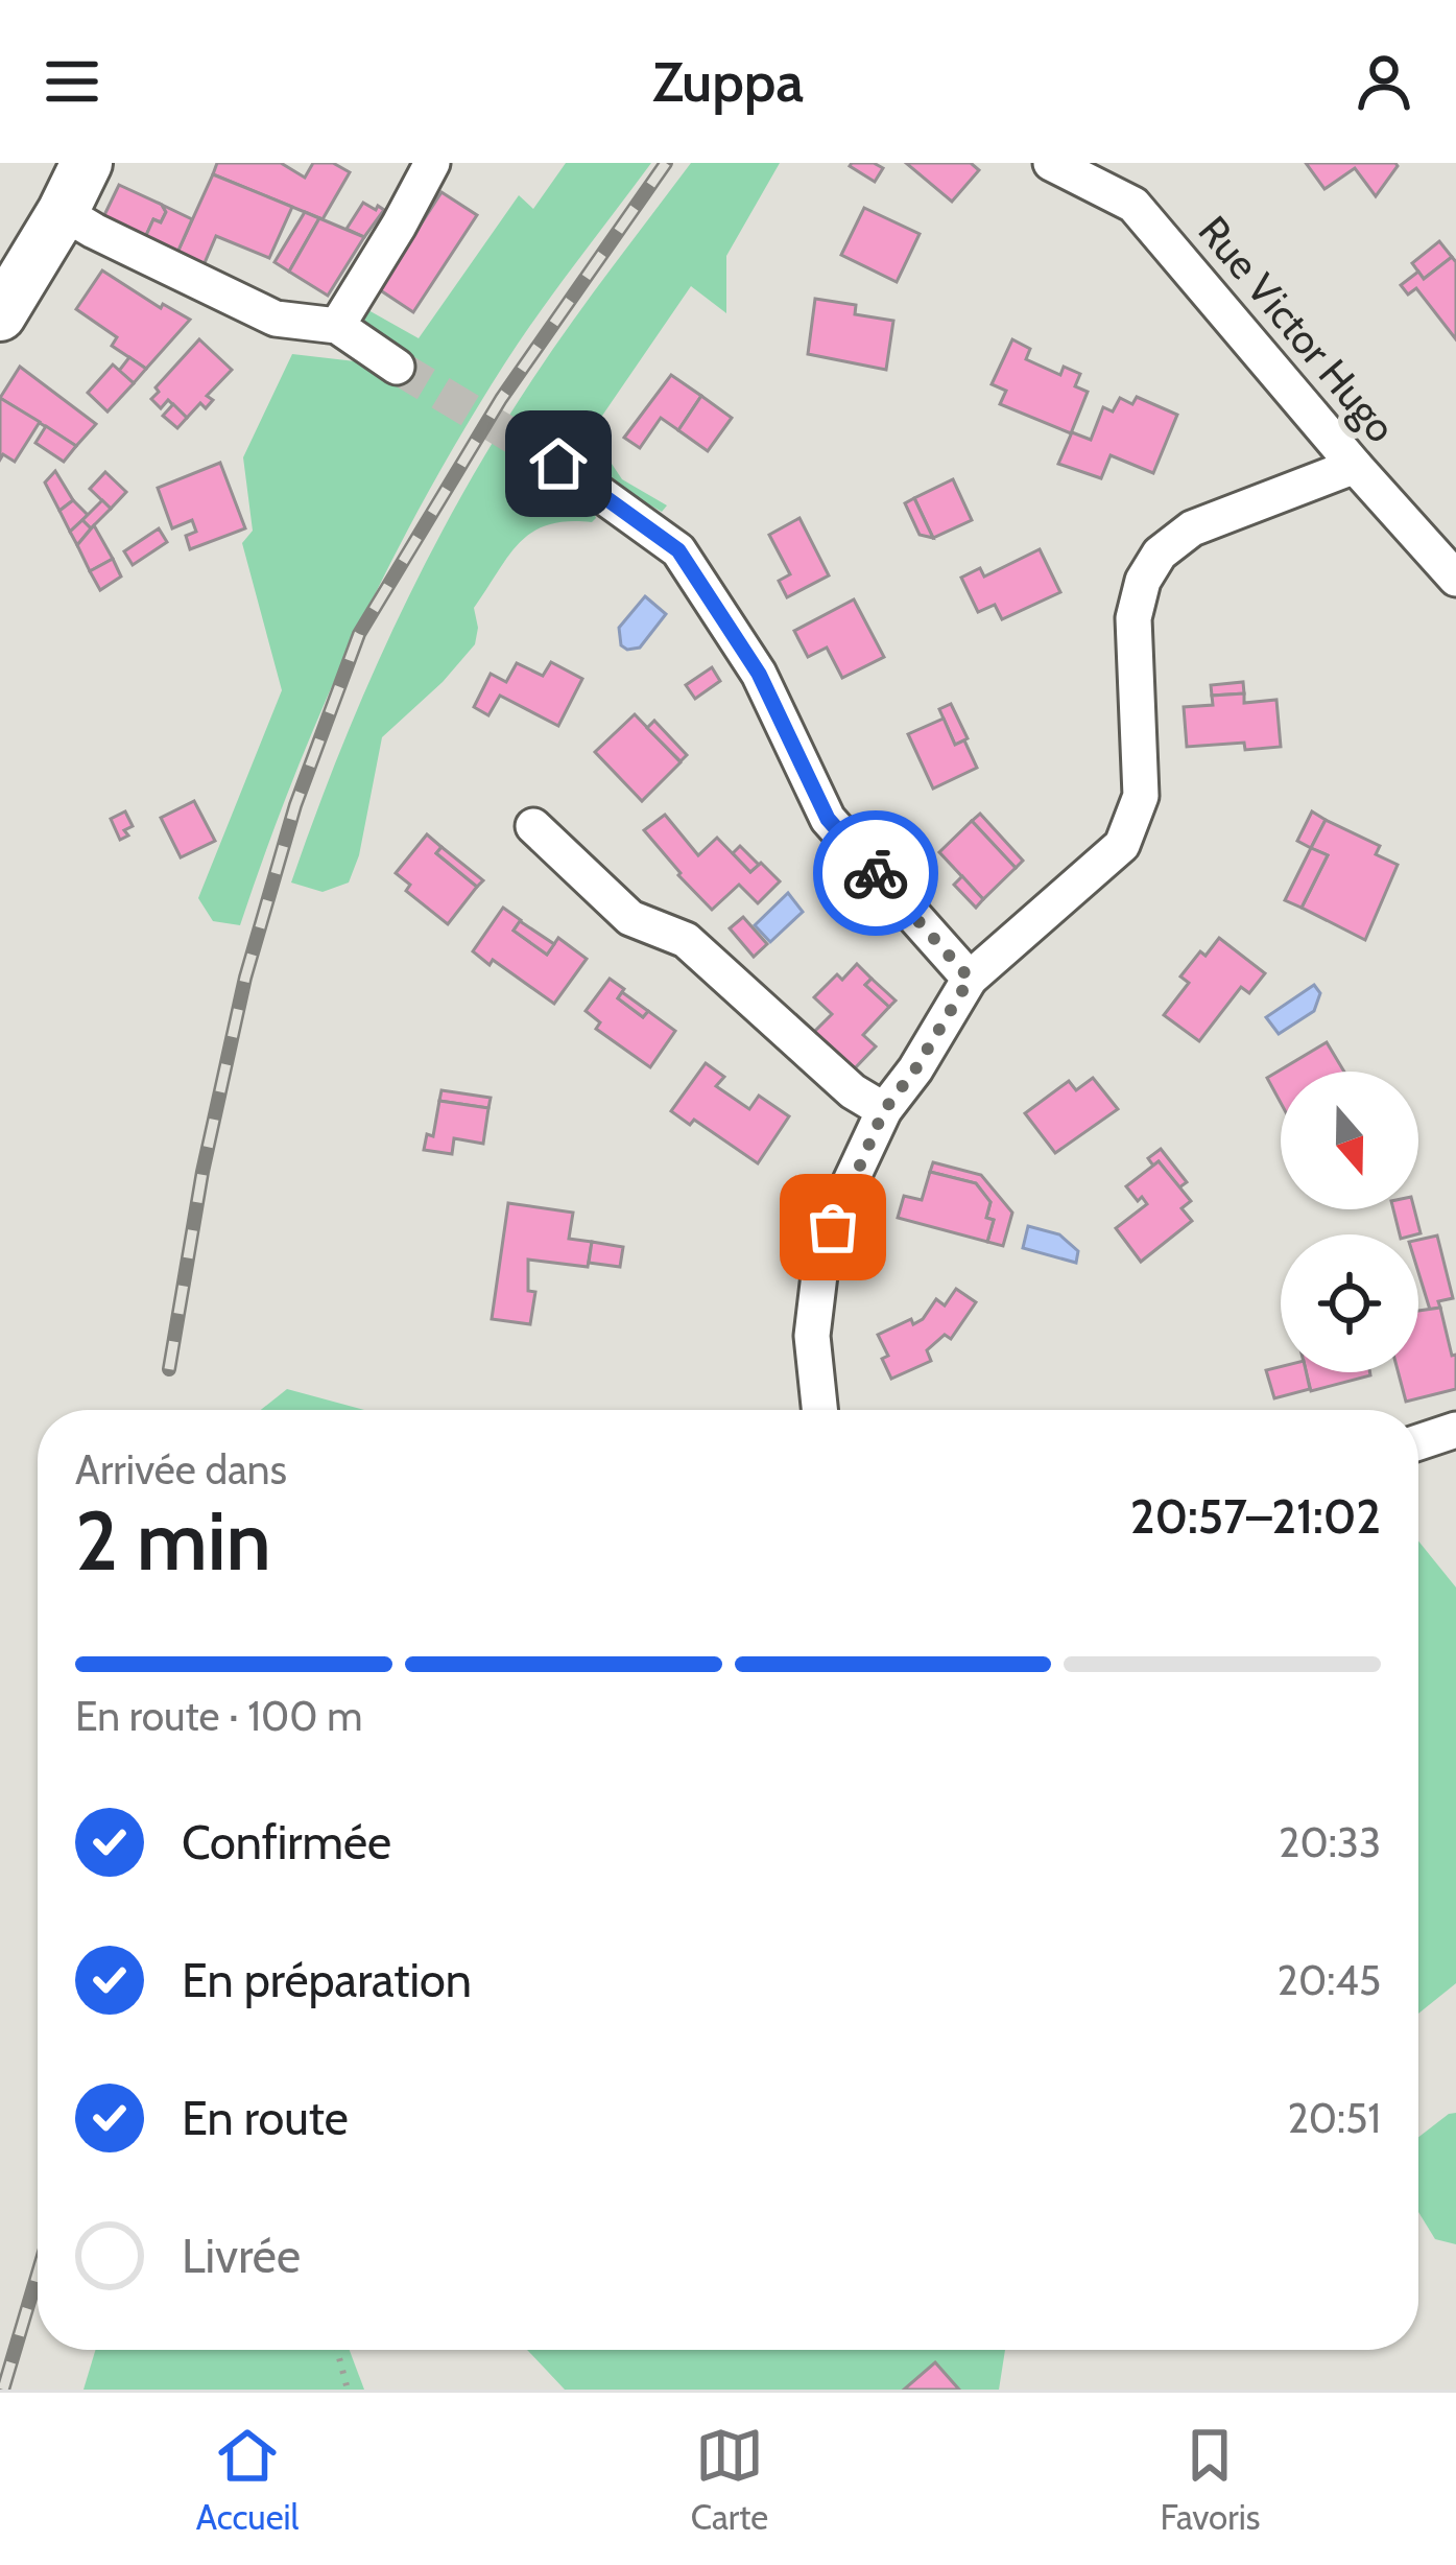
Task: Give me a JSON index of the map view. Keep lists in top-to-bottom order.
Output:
{
  "streets": {
    "street": ["Rue Victor Hugo"]
  },
  "north": "bottom",
  "page": {
    "header": "Zuppa",
    "heading": ["2 min", "Arrivée dans", "20:57–21:02"],
    "bar": "En route · 100 m",
    "list": [
      ["Confirmée", "20:33"],
      ["En préparation", "20:45"],
      ["En route", "20:51"],
      "Livrée"
    ],
    "tabs": ["Accueil", "Carte", "Favoris"]
  }
}
